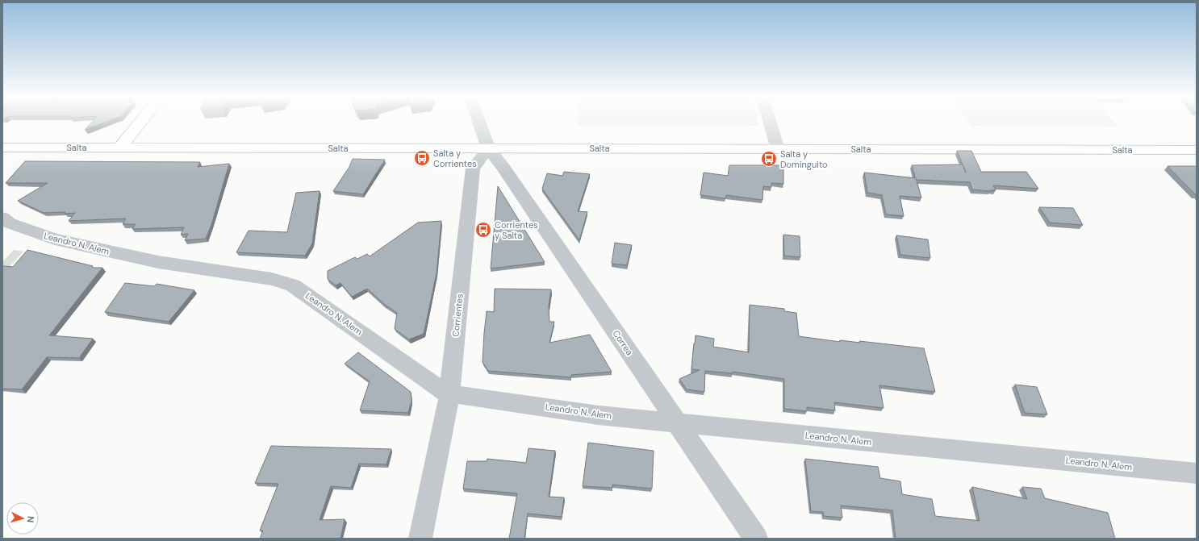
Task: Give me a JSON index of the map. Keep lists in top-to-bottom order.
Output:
{
  "streets": {
    "main road": ["Salta"],
    "street": ["Leandro N. Alem", "Corrientes", "Correa"]
  },
  "crossings": [
    ["Salta", "Corrientes"],
    ["Salta", "Correa"],
    ["Leandro N. Alem", "Corrientes"],
    ["Leandro N. Alem", "Correa"],
    ["Corrientes", "Correa"]
  ],
  "places": {
    "bus stop": ["Salta y Corrientes", "Salta y Dominguito", "Corrientes y Salta"]
  },
  "north": "right"
}
